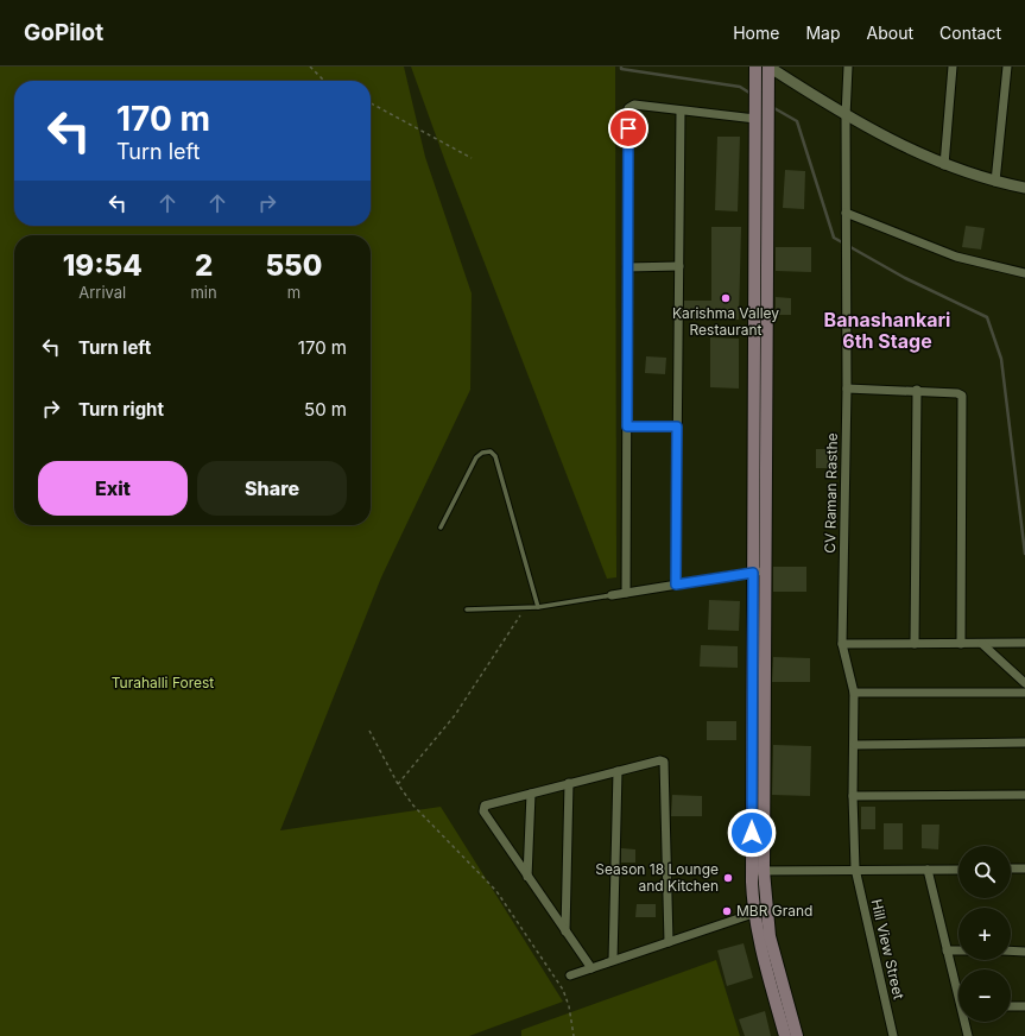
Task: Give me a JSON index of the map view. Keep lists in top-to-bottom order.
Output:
{
  "streets": {
    "street": ["CV Raman Rasthe", "Hill View Street"]
  },
  "crossings": [
    ["CV Raman Rasthe", "Hill View Street"]
  ],
  "districts": ["Banashankari 6th Stage"],
  "parks": ["Turahalli Forest"],
  "places": ["Karishma Valley Restaurant", "Season 18 Lounge and Kitchen", "MBR Grand"],
  "page": {
    "header": "GoPilot",
    "nav": [
      "Home",
      "Map",
      "About",
      "Contact"
    ],
    "turn": ["170 m", "Turn left"],
    "eta": [
      "19:54",
      "Arrival",
      "2",
      "min",
      "550",
      "m"
    ],
    "list": [
      {
        "name": "Turn left",
        "value": "170 m"
      },
      {
        "name": "Turn right",
        "value": "50 m"
      }
    ],
    "buttons": ["Exit", "Share"],
    "map_buttons": ["+", "−"]
  }
}
